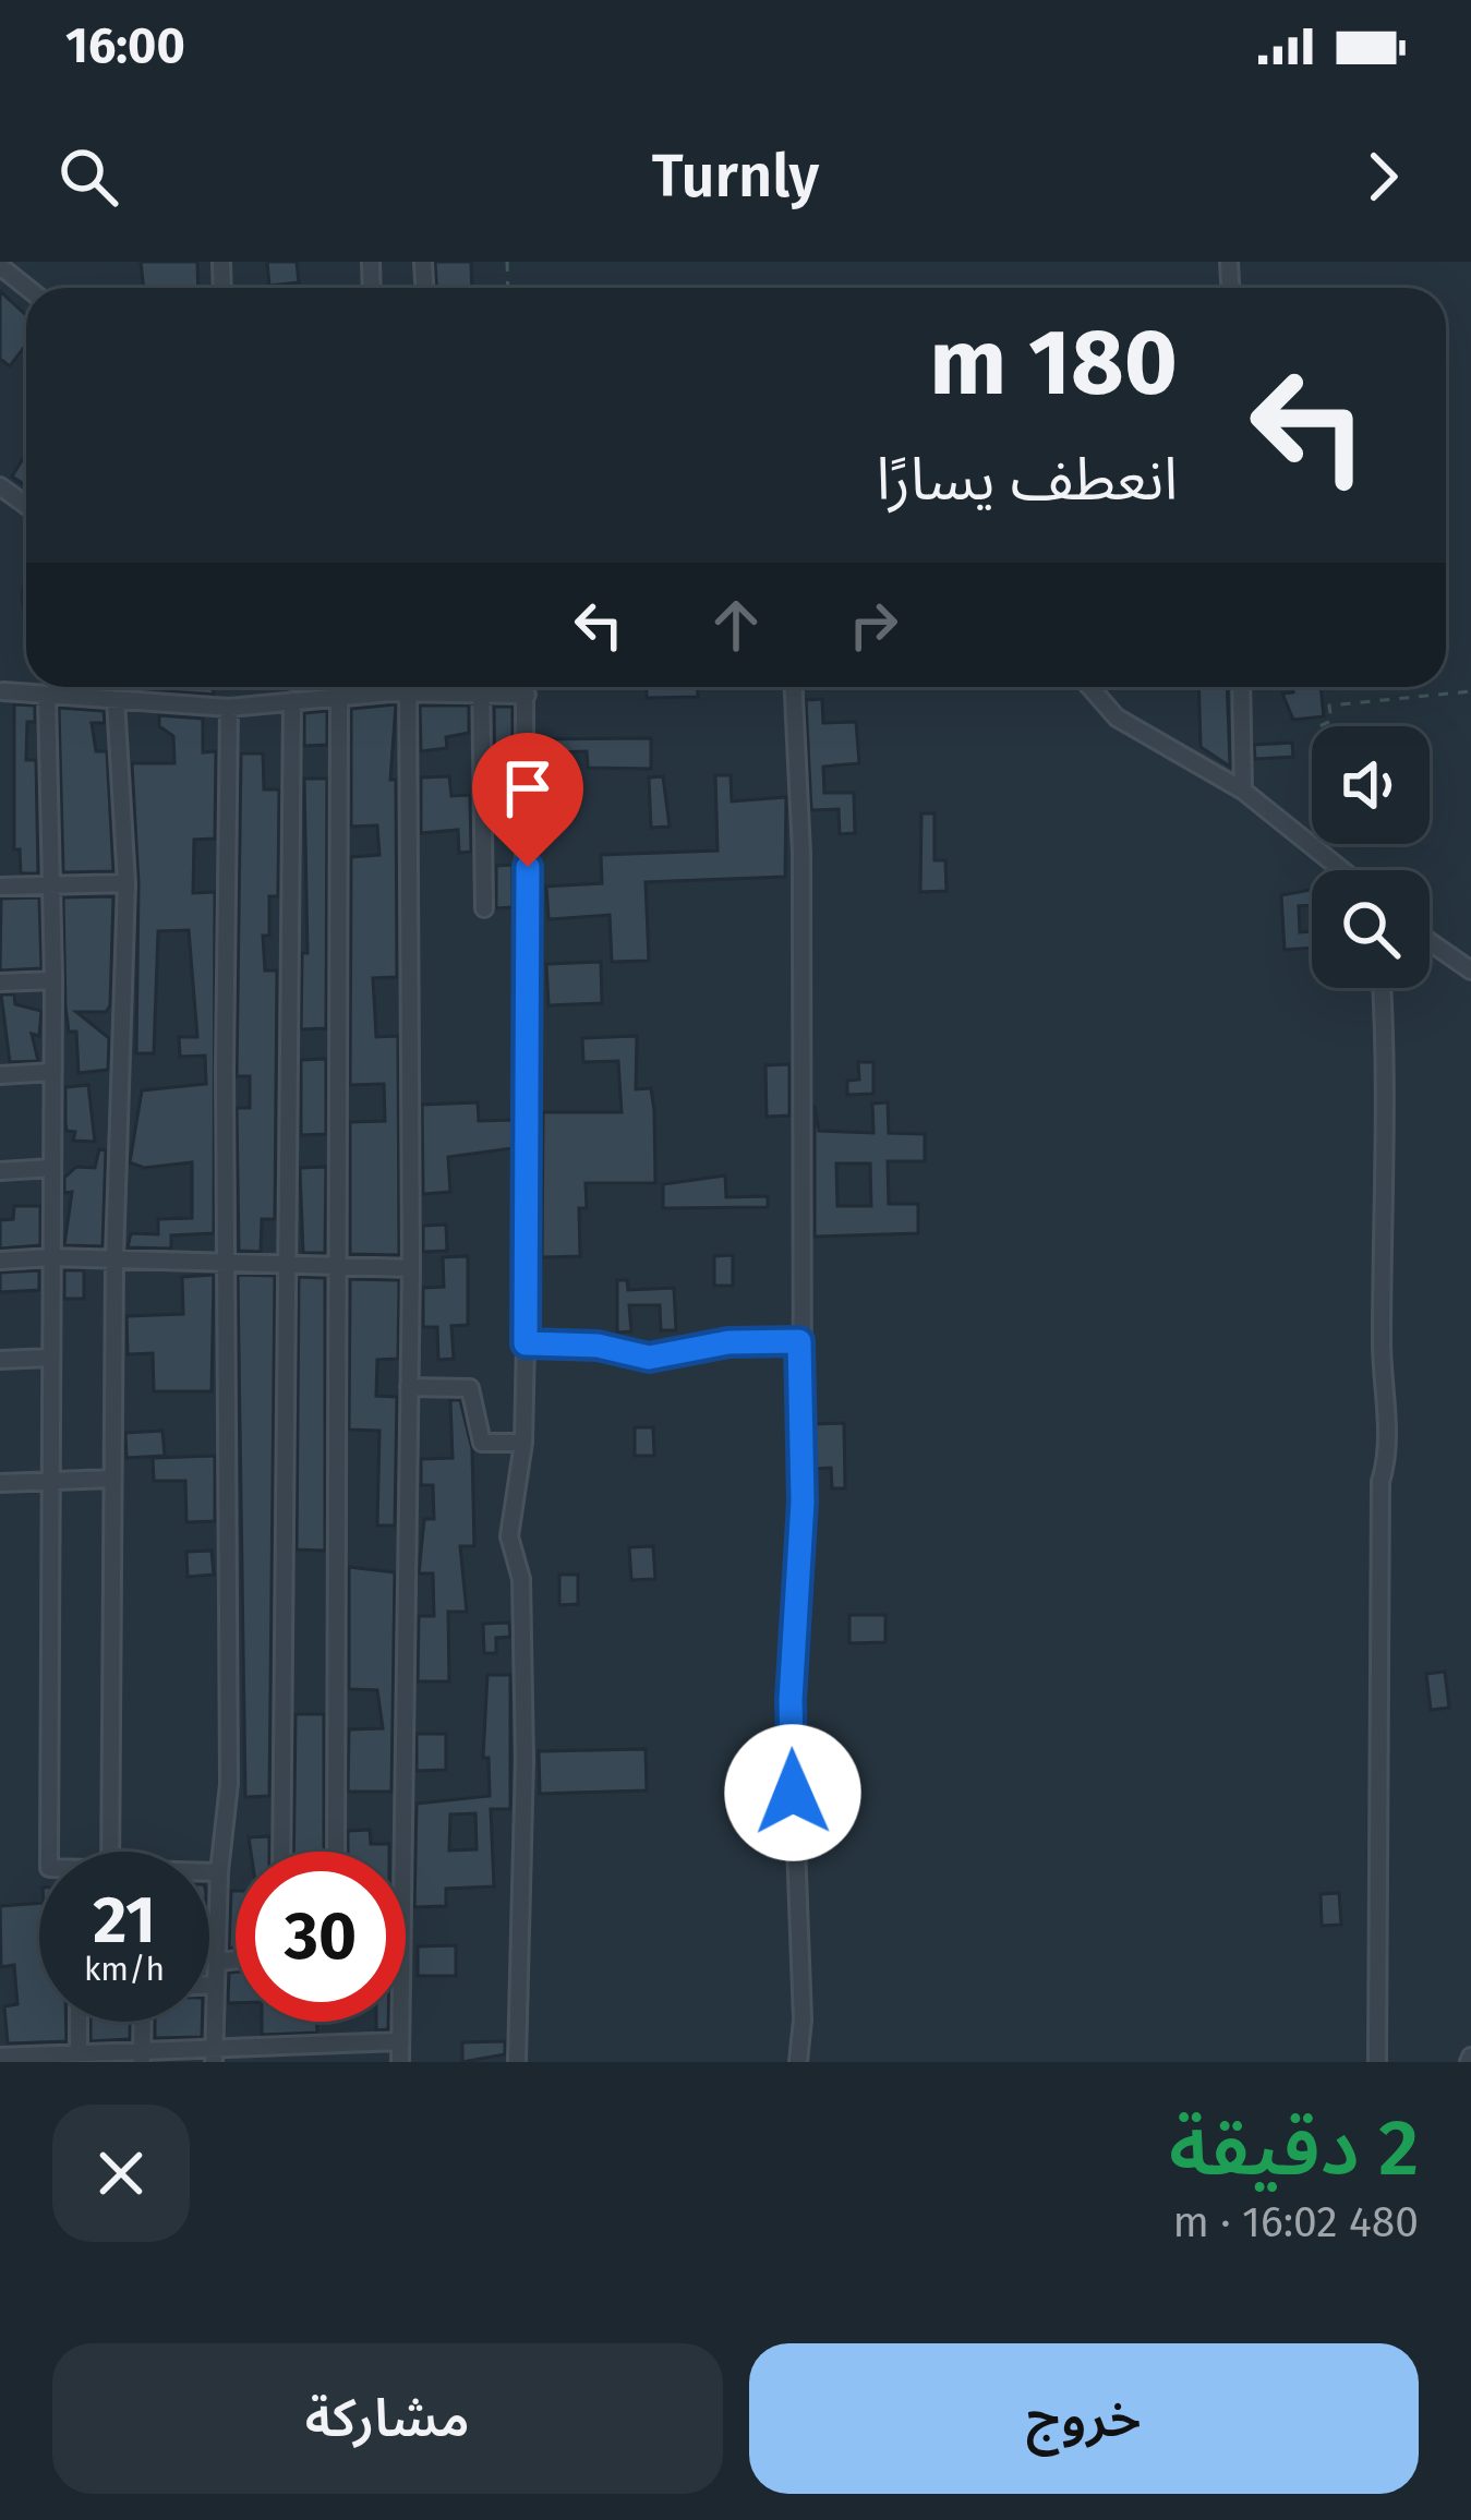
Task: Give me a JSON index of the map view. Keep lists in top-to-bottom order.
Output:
{
  "page": {
    "status": "16:00",
    "header": "Turnly",
    "turn": ["180 m", "انعطف يسارًا"],
    "speed": "21 km/h",
    "limit": "30",
    "heading": ["2 دقيقة", "480 m · 16:02"],
    "buttons": ["خروج", "مشاركة"]
  }
}
